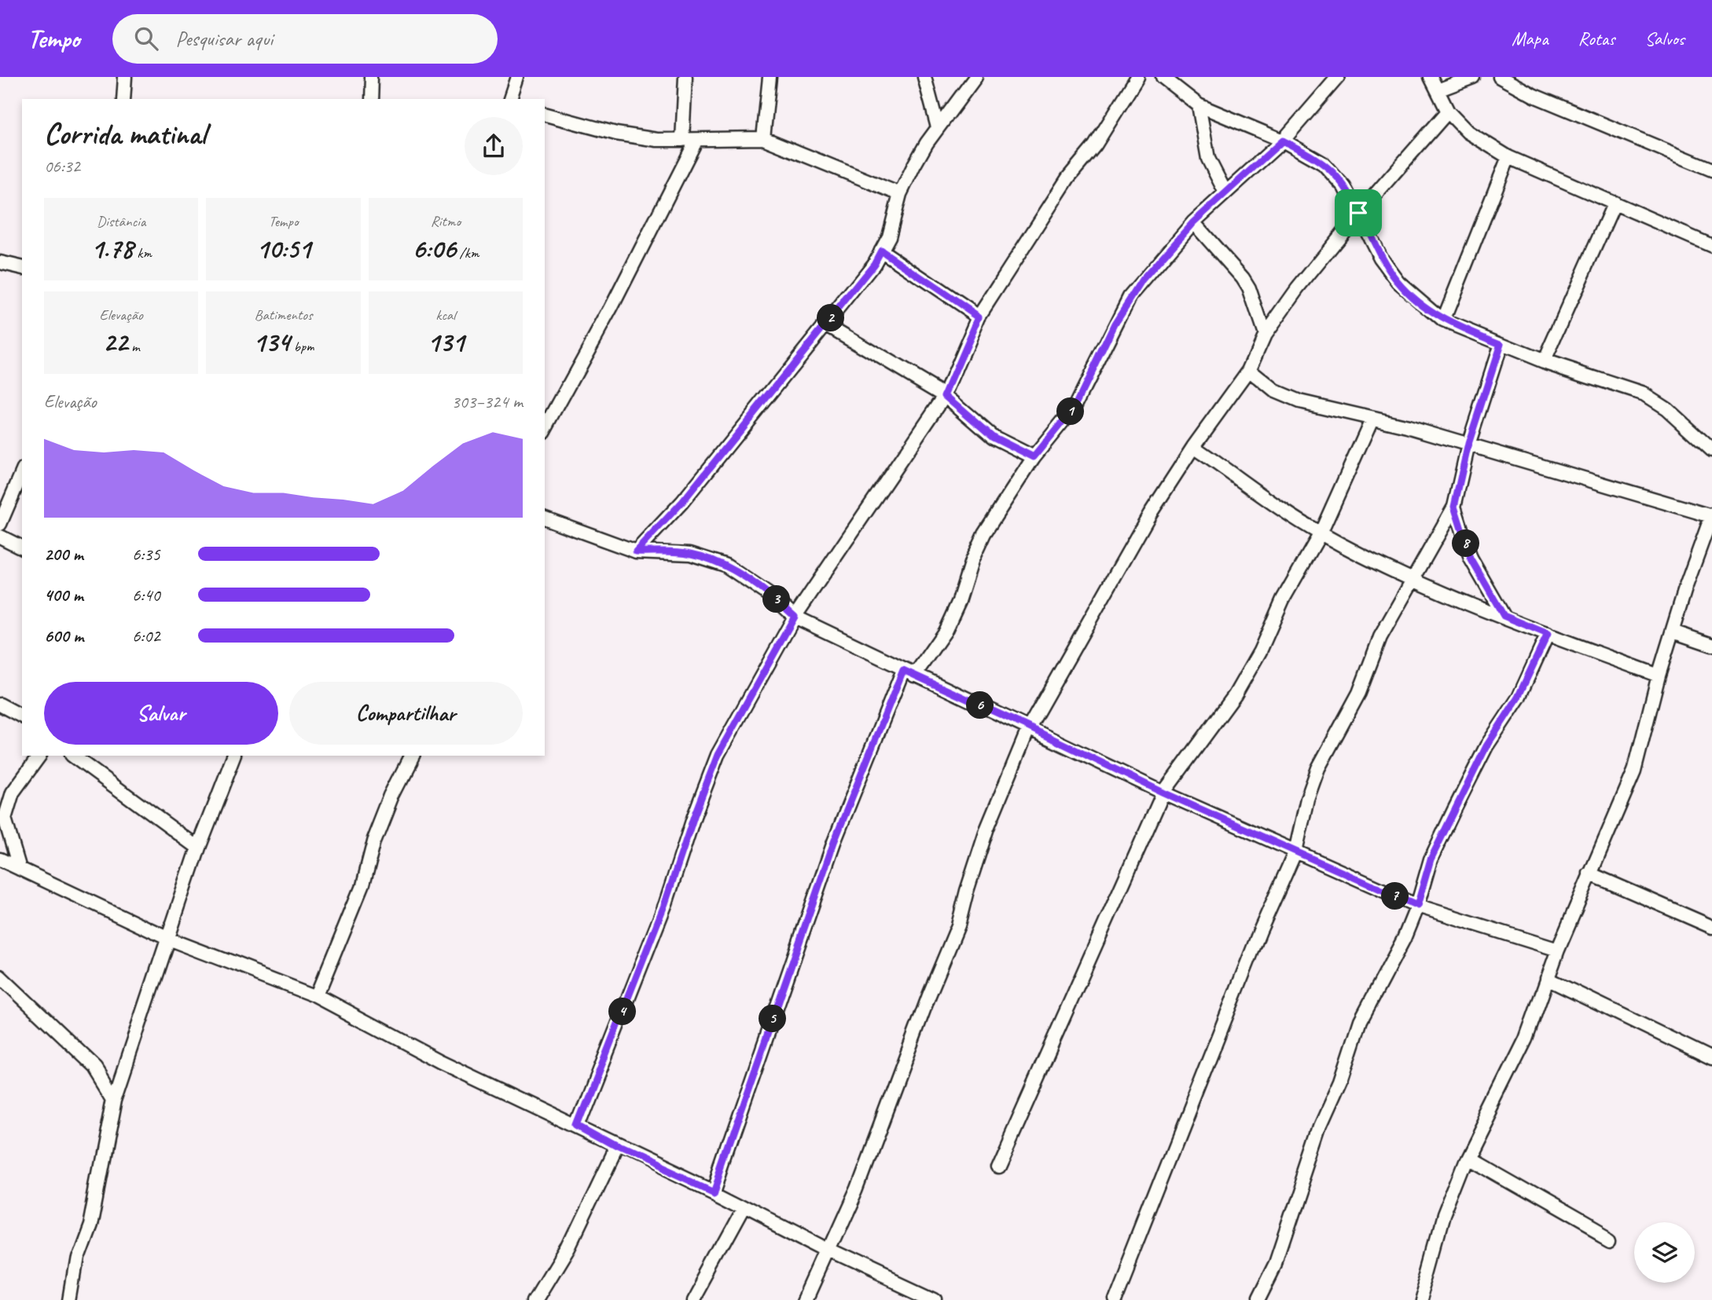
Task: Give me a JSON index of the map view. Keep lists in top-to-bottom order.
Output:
{
  "page": {
    "header": "Tempo",
    "search": "Pesquisar aqui",
    "nav": ["Mapa", "Rotas", "Salvos"],
    "heading": ["Corrida matinal", "06:32"],
    "stats": [
      ["Distância", "1.78 km"],
      ["Tempo", "10:51"],
      ["Ritmo", "6:06 /km"],
      ["Elevação", "22 m"],
      ["Batimentos", "134 bpm"],
      ["kcal", "131"]
    ],
    "pins": [
      "2",
      "1",
      "8",
      "3",
      "6",
      "7",
      "4",
      "5"
    ],
    "chart": ["Elevação", "303–324 m"],
    "list": [
      {
        "name": "200 m",
        "note": "6:35"
      },
      {
        "name": "400 m",
        "note": "6:40"
      },
      {
        "name": "600 m",
        "note": "6:02"
      }
    ],
    "buttons": ["Salvar", "Compartilhar"]
  }
}
